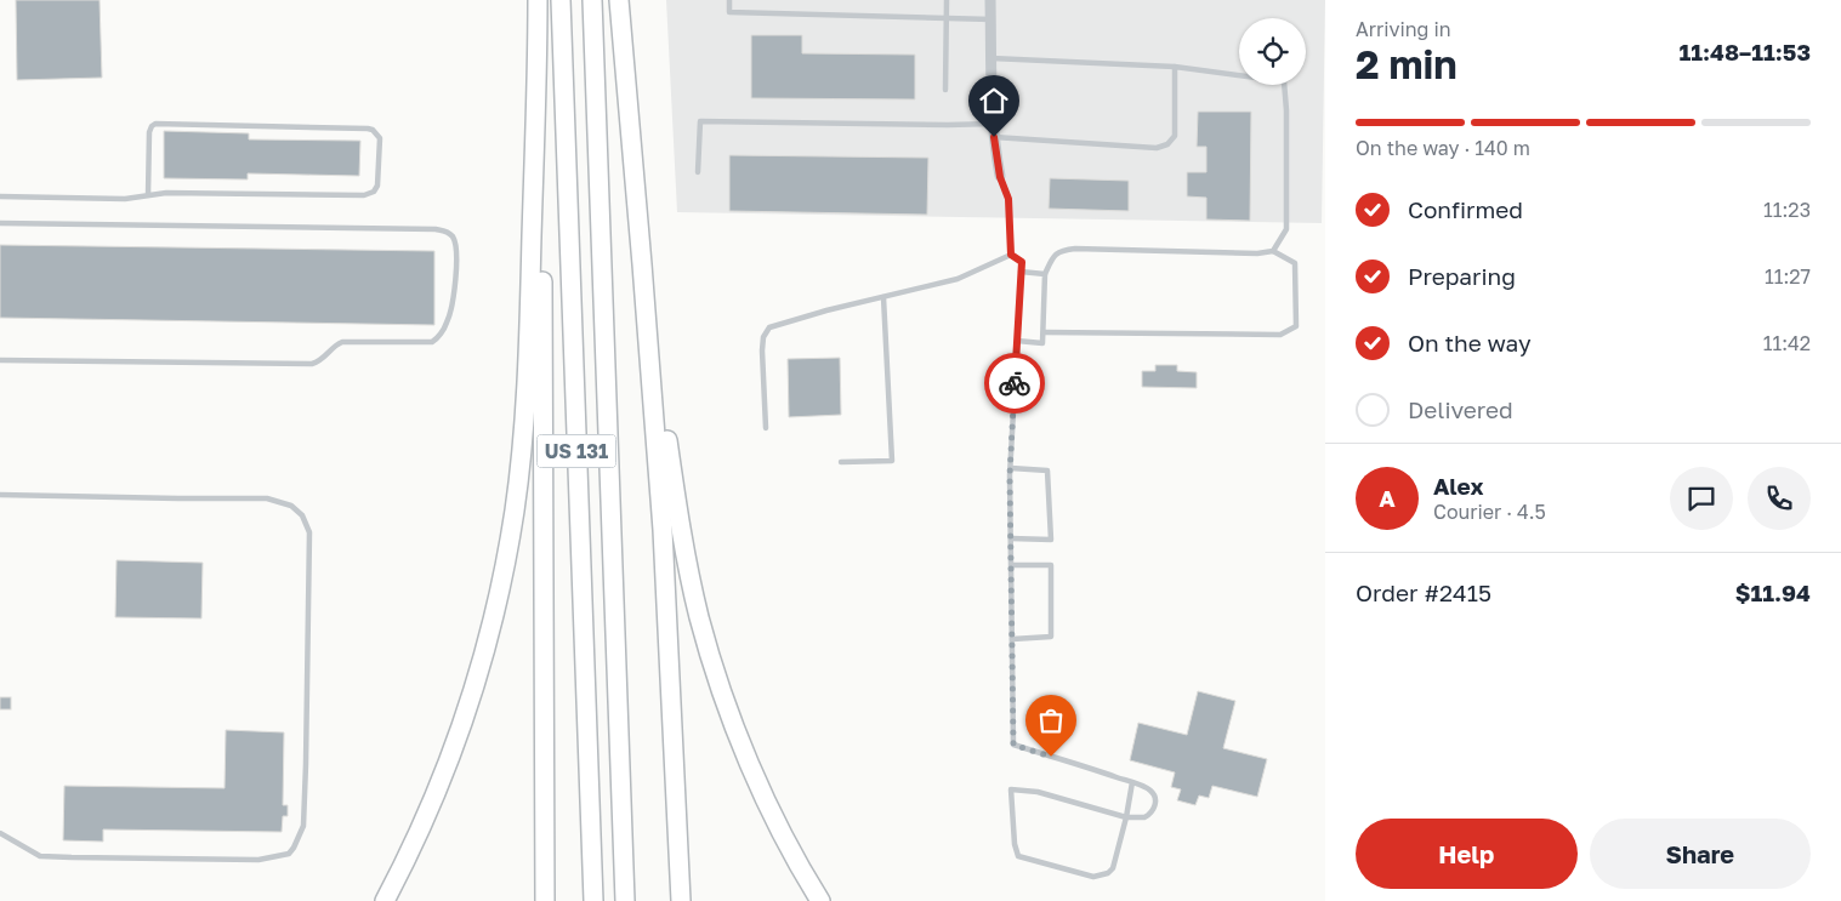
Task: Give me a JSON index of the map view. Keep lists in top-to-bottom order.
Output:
{
  "streets": {
    "highway": ["US 131"]
  },
  "page": {
    "heading": ["2 min", "Arriving in", "11:48–11:53"],
    "panel": [
      "Alex",
      "Courier · 4.5",
      "Order #2415",
      "$11.94"
    ],
    "bar": "On the way · 140 m",
    "list": [
      ["Confirmed", "11:23"],
      ["Preparing", "11:27"],
      ["On the way", "11:42"],
      "Delivered"
    ],
    "round": "A",
    "buttons": ["Help", "Share"]
  }
}
